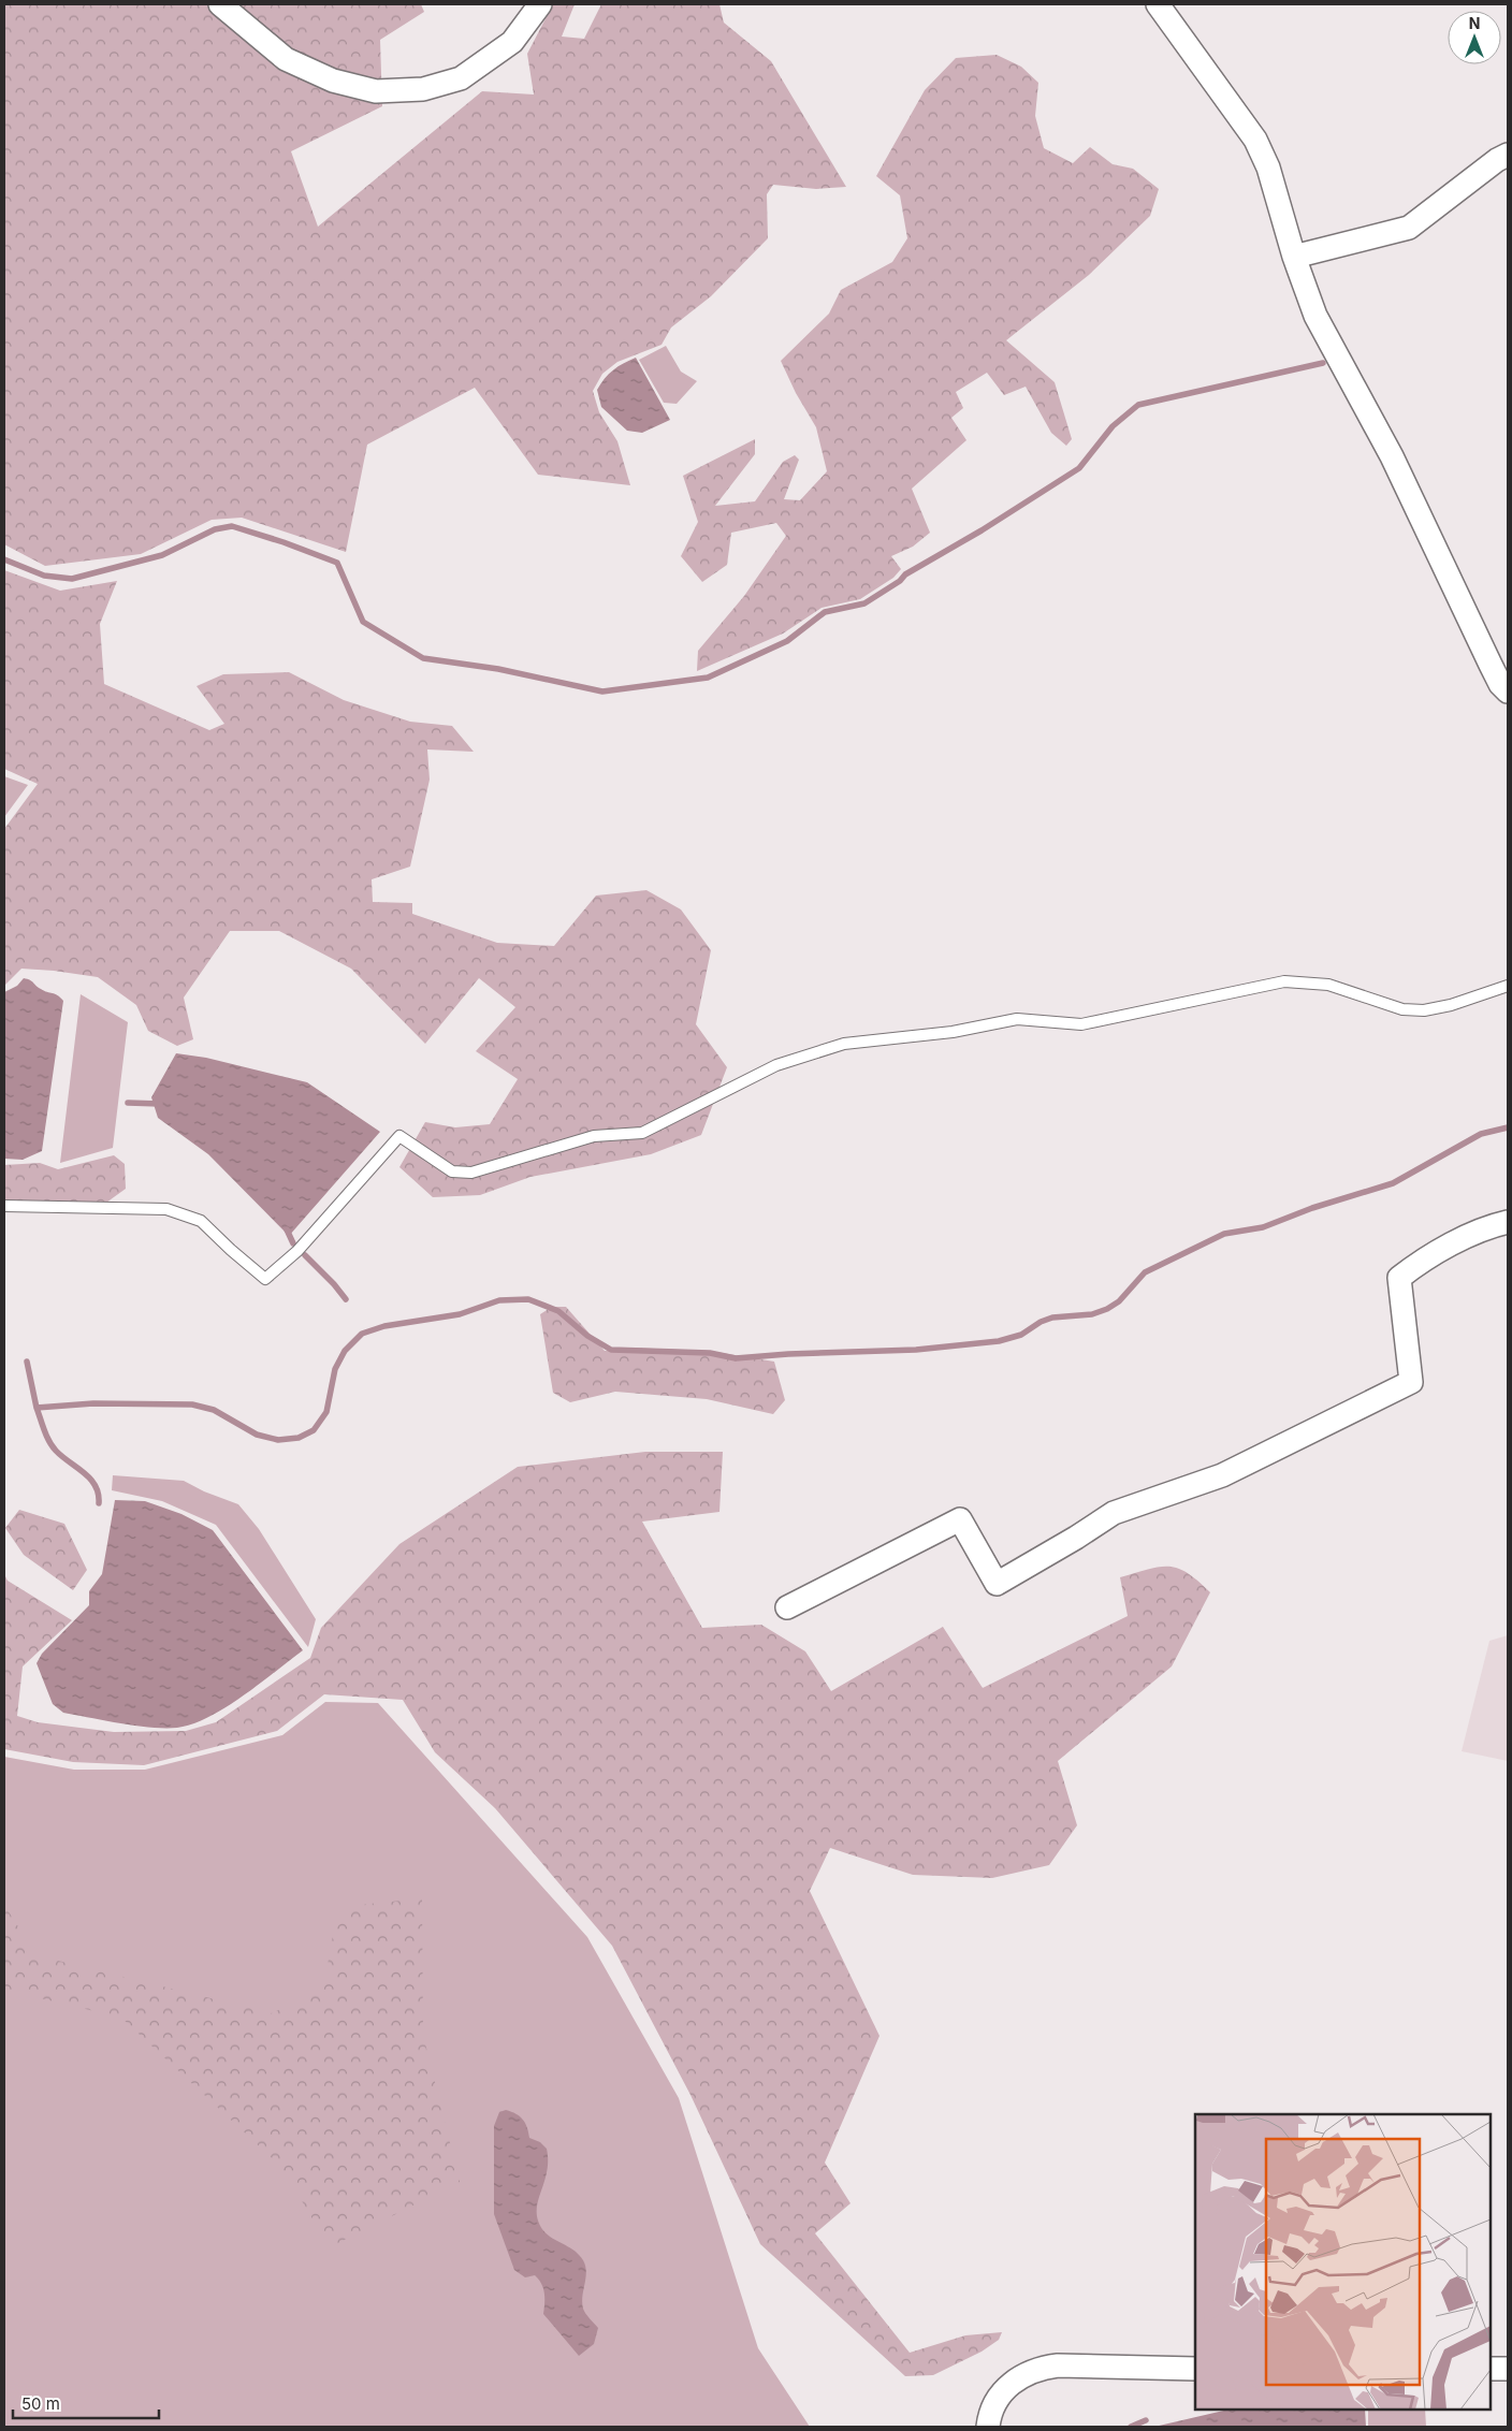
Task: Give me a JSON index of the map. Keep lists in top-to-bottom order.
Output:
{
  "scale_bar": "50 m",
  "north": "top"
}
